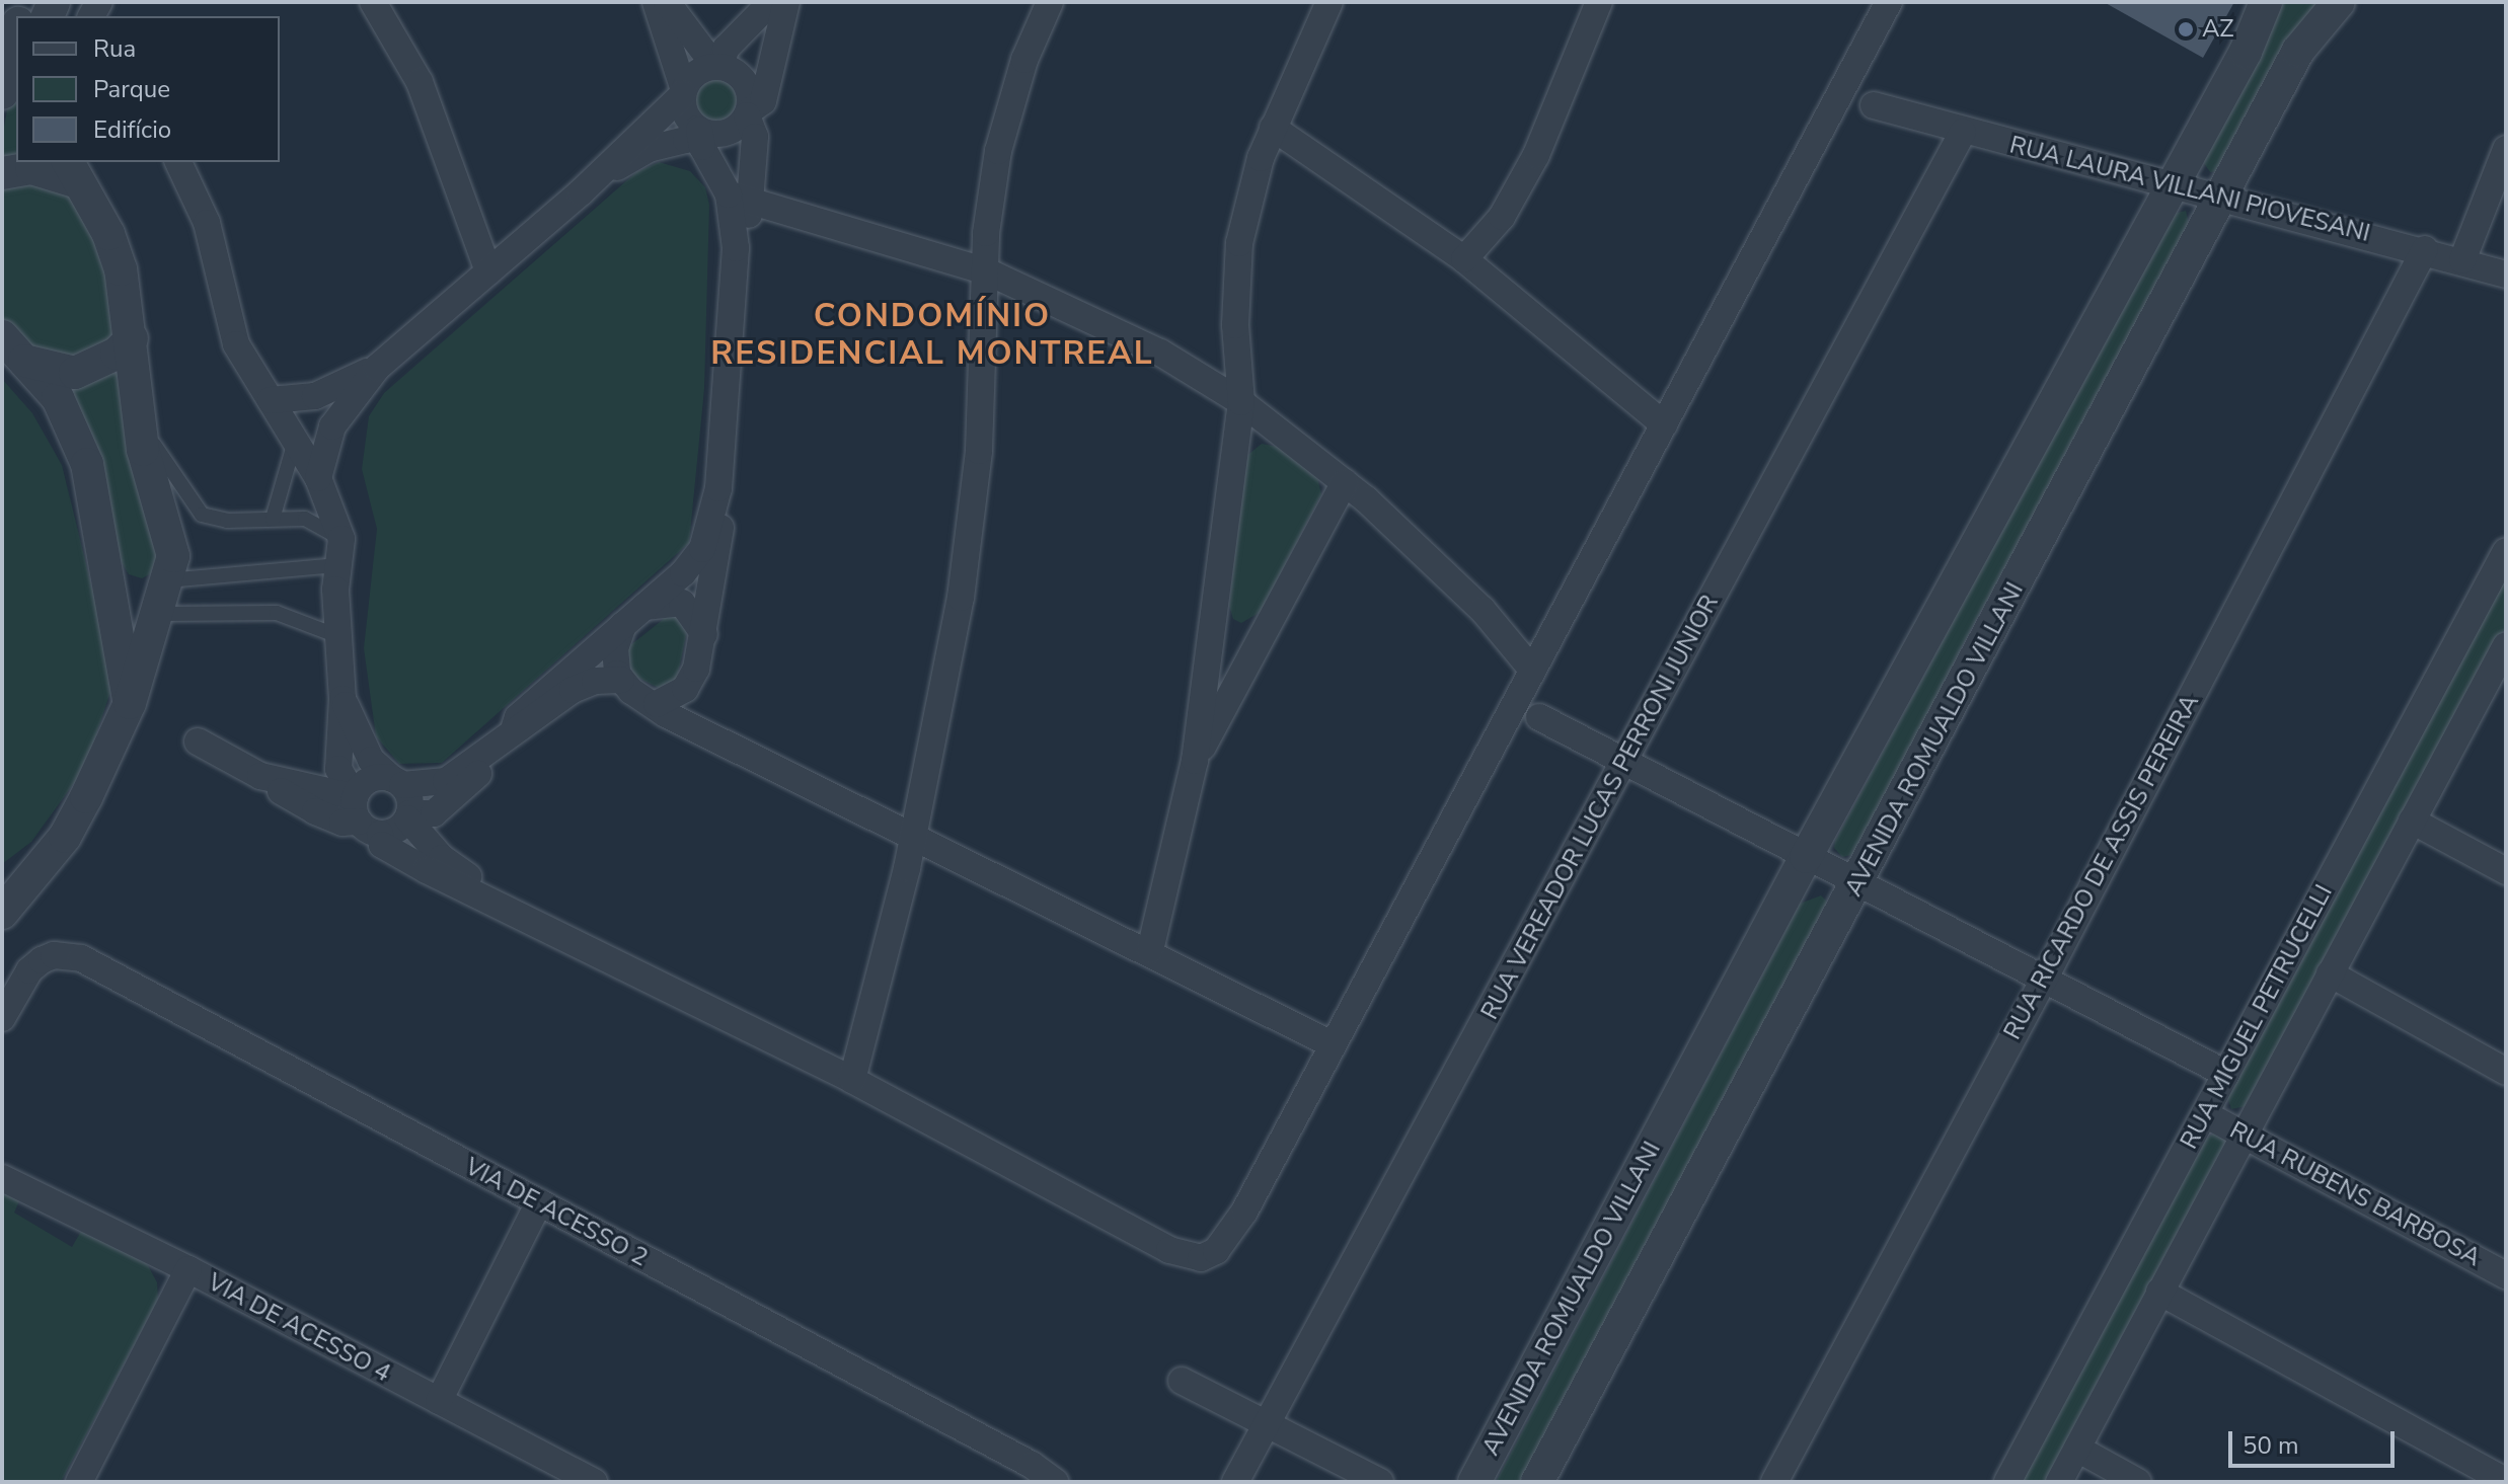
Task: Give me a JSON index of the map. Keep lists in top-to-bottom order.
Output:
{
  "streets": {
    "street": [
      "RUA LAURA VILLANI PIOVESANI",
      "AVENIDA ROMUALDO VILLANI",
      "RUA VEREADOR LUCAS PERRONI JUNIOR",
      "RUA RICARDO DE ASSIS PEREIRA",
      "RUA MIGUEL PETRUCELLI",
      "RUA RUBENS BARBOSA",
      "VIA DE ACESSO 2",
      "VIA DE ACESSO 4"
    ]
  },
  "crossings": [
    ["RUA LAURA VILLANI PIOVESANI", "AVENIDA ROMUALDO VILLANI"],
    ["RUA LAURA VILLANI PIOVESANI", "RUA VEREADOR LUCAS PERRONI JUNIOR"],
    ["RUA LAURA VILLANI PIOVESANI", "RUA RICARDO DE ASSIS PEREIRA"],
    ["RUA MIGUEL PETRUCELLI", "RUA RUBENS BARBOSA"]
  ],
  "districts": ["CONDOMÍNIO RESIDENCIAL MONTREAL"],
  "places": ["AZ"],
  "legend": ["Rua", "Parque", "Edifício"],
  "scale_bar": "50 m"
}
